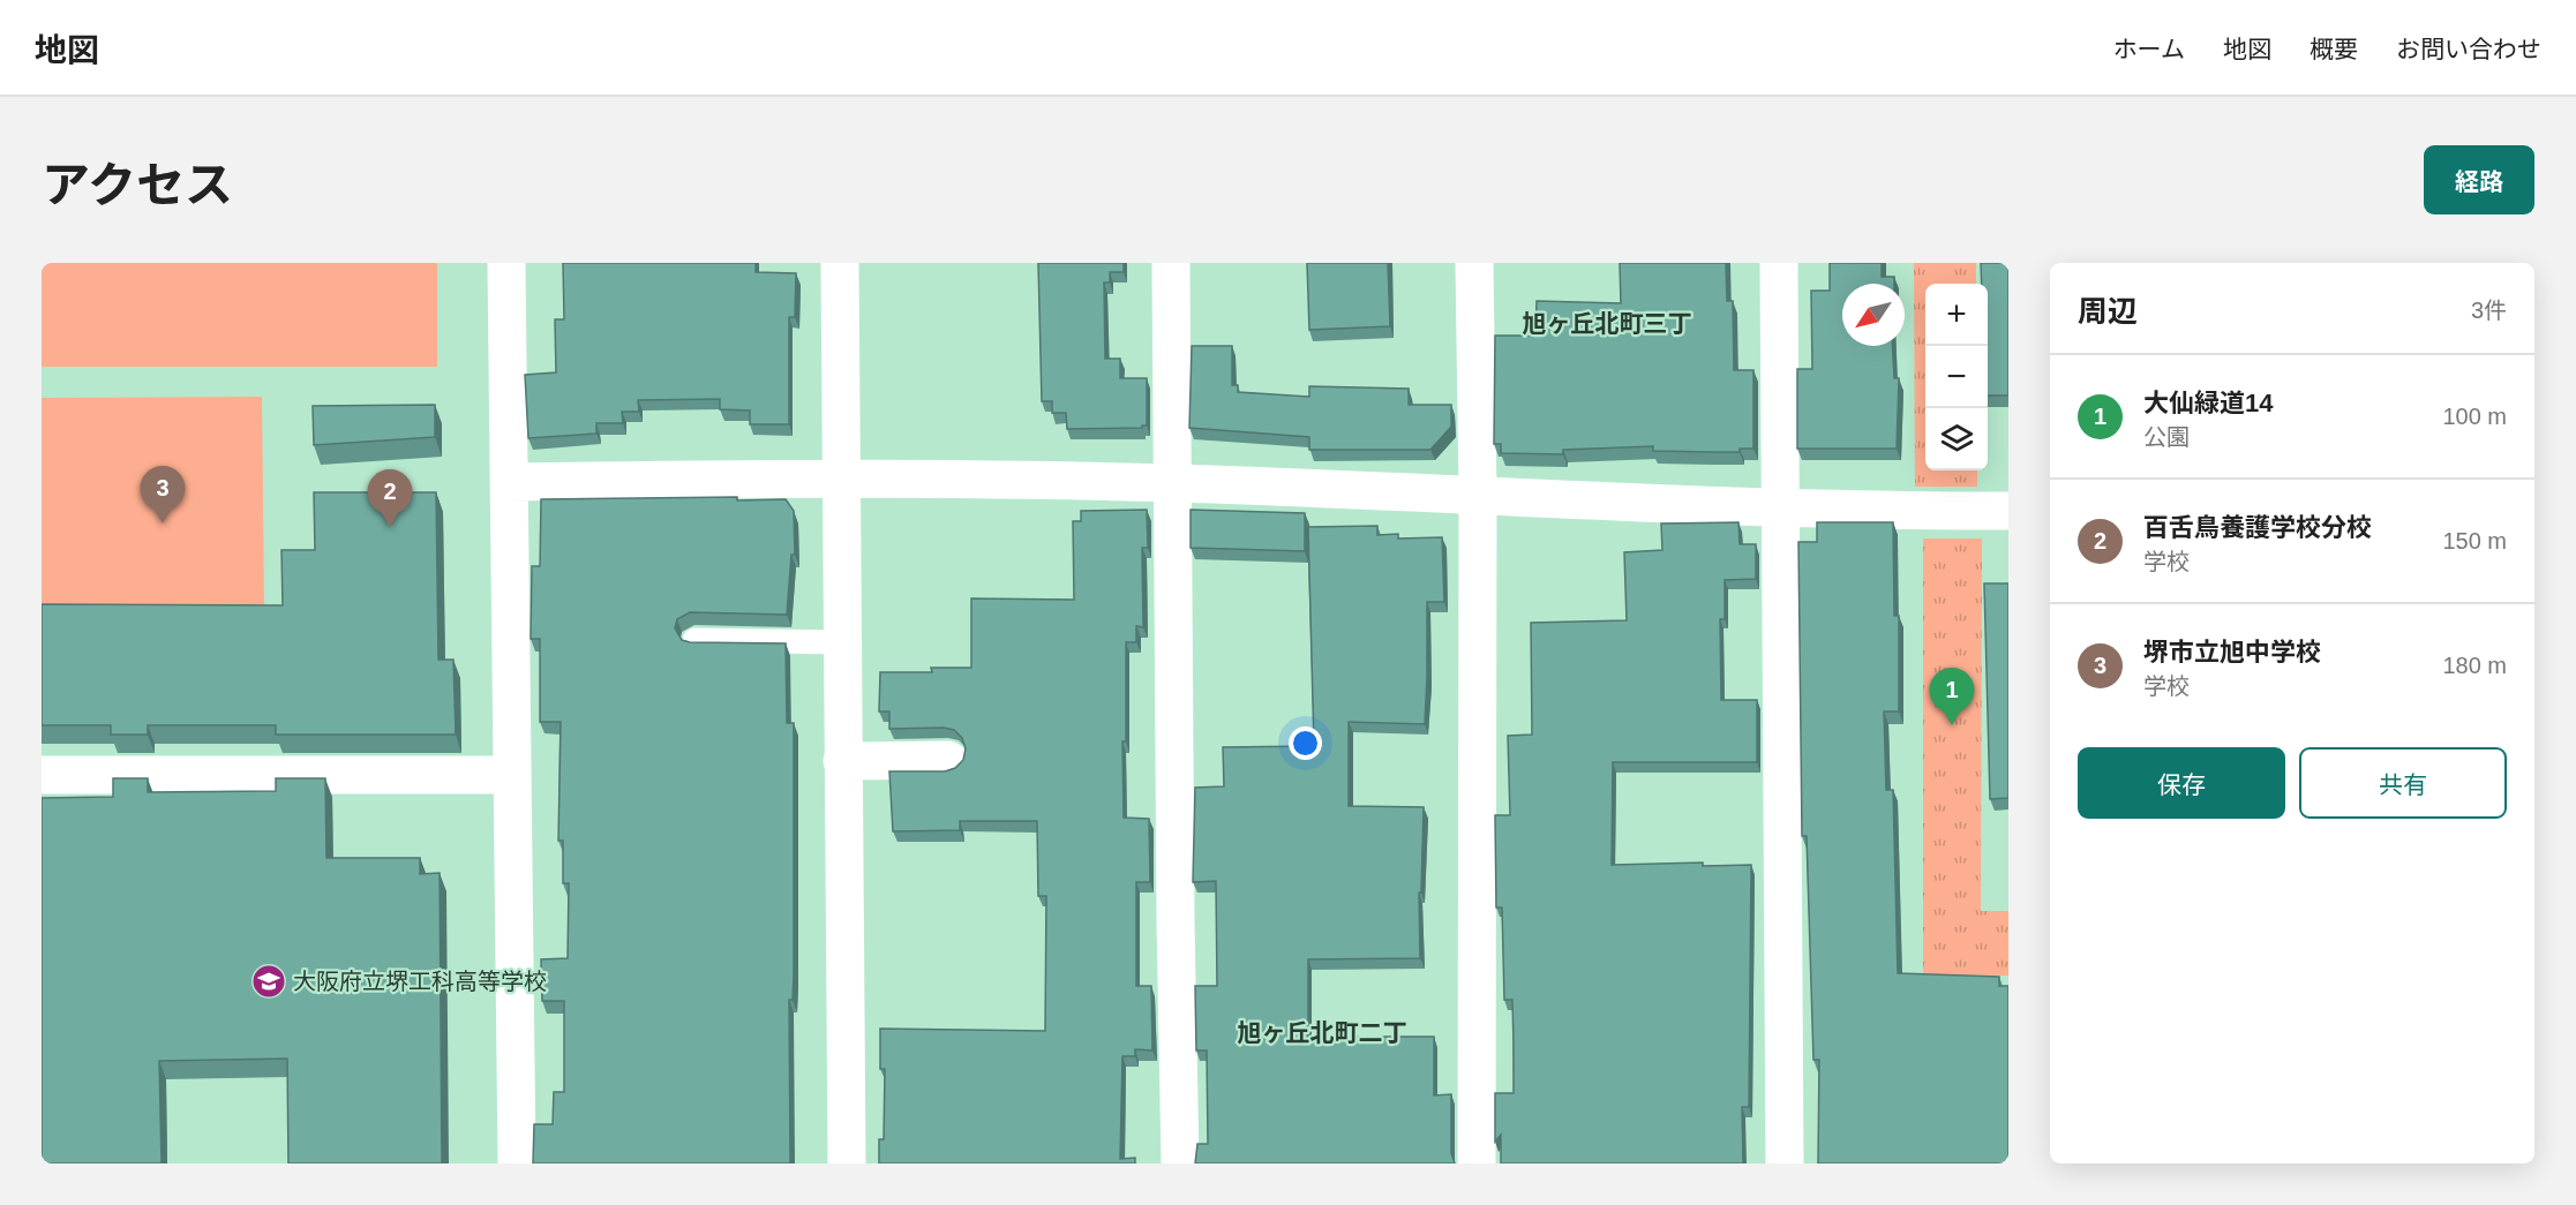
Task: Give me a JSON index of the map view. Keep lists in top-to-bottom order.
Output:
{
  "districts": ["旭ヶ丘北町三丁", "旭ヶ丘北町二丁"],
  "places": {
    "school or university": ["大阪府立堺工科高等学校"]
  },
  "north": "bottom left",
  "page": {
    "header": "地図",
    "nav": [
      "ホーム",
      "地図",
      "概要",
      "お問い合わせ"
    ],
    "title": "アクセス",
    "buttons": [
      "経路",
      ["保存", "共有"]
    ],
    "heading": ["周辺", "3件"],
    "map_buttons": ["+", "−"],
    "list": [
      {
        "mark": "1",
        "name": "大仙緑道14",
        "note": "公園",
        "value": "100 m"
      },
      {
        "mark": "2",
        "name": "百舌鳥養護学校分校",
        "note": "学校",
        "value": "150 m"
      },
      {
        "mark": "3",
        "name": "堺市立旭中学校",
        "note": "学校",
        "value": "180 m"
      }
    ],
    "pins": ["3", "2", "1"]
  }
}
